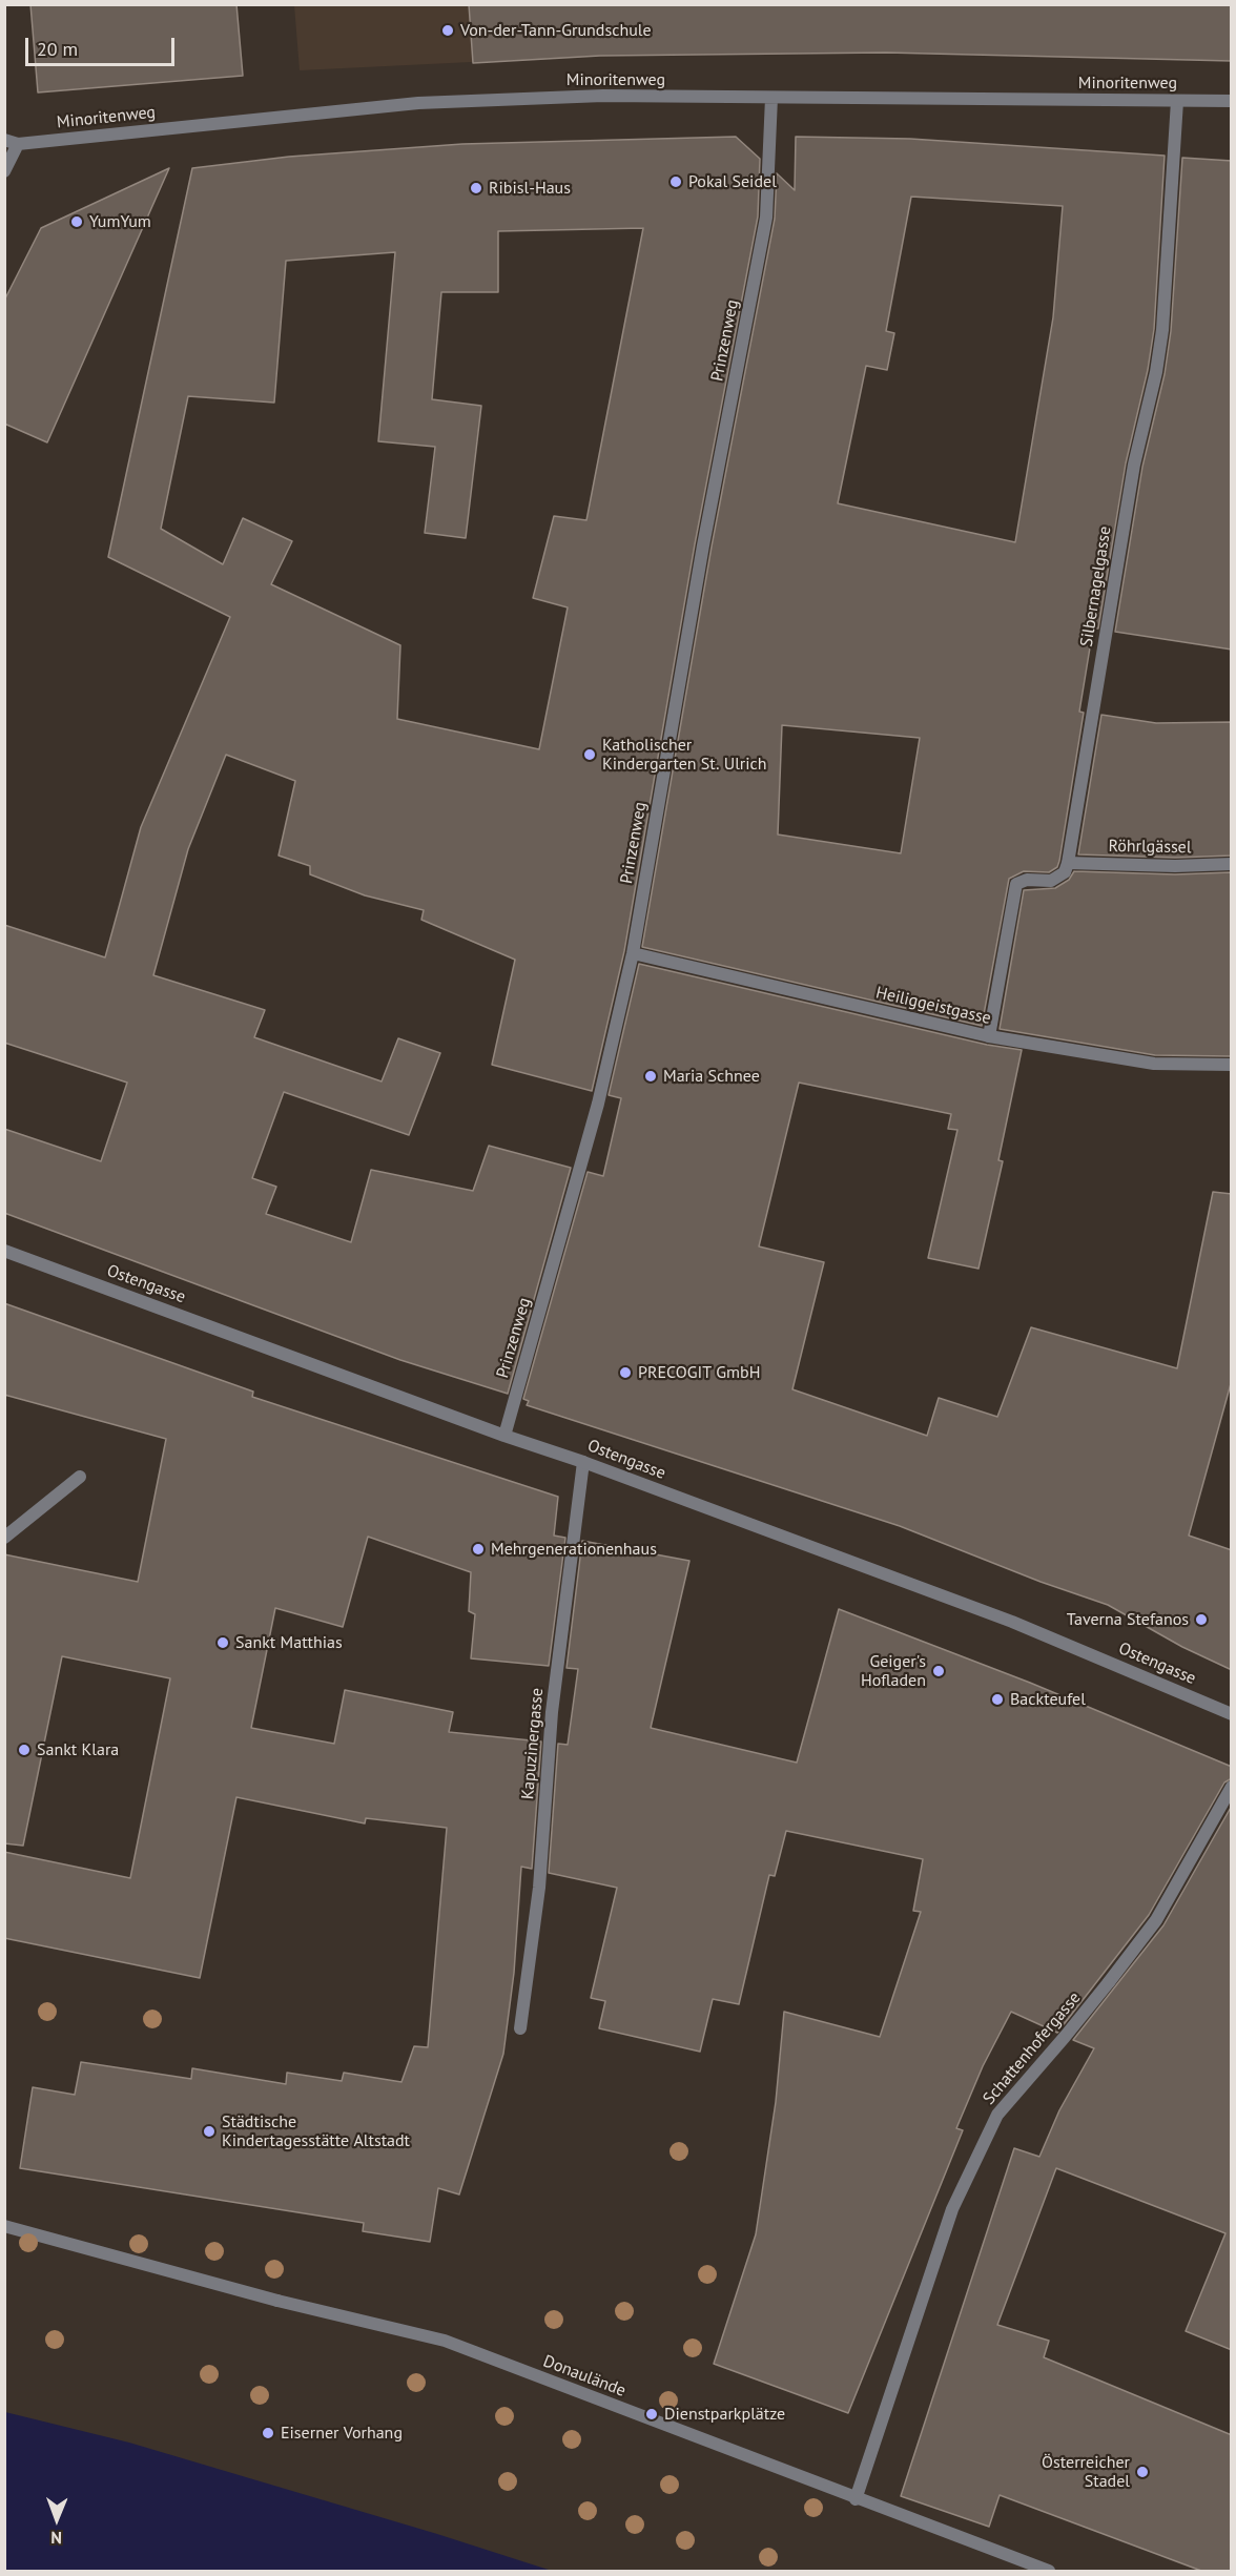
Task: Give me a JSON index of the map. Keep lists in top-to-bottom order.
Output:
{
  "streets": {
    "street": [
      "Minoritenweg",
      "Prinzenweg",
      "Silbernagelgasse",
      "Röhrlgässel",
      "Heiliggeistgasse",
      "Ostengasse",
      "Kapuzinergasse",
      "Schattenhofergasse",
      "Donaulände"
    ]
  },
  "crossings": [
    ["Minoritenweg", "Prinzenweg"],
    ["Minoritenweg", "Silbernagelgasse"],
    ["Prinzenweg", "Heiliggeistgasse"],
    ["Prinzenweg", "Ostengasse"],
    ["Silbernagelgasse", "Röhrlgässel"],
    ["Ostengasse", "Kapuzinergasse"],
    ["Schattenhofergasse", "Donaulände"]
  ],
  "places": [
    "Von-der-Tann-Grundschule",
    "Pokal Seidel",
    "Ribisl-Haus",
    "YumYum",
    "Katholischer Kindergarten St. Ulrich",
    "Maria Schnee",
    "PRECOGIT GmbH",
    "Mehrgenerationenhaus",
    "Taverna Stefanos",
    "Sankt Matthias",
    "Geiger's Hofladen",
    "Backteufel",
    "Sankt Klara",
    "Städtische Kindertagesstätte Altstadt",
    "Dienstparkplätze",
    "Eiserner Vorhang",
    "Österreicher Stadel"
  ],
  "scale_bar": "20 m",
  "north": "bottom"
}
